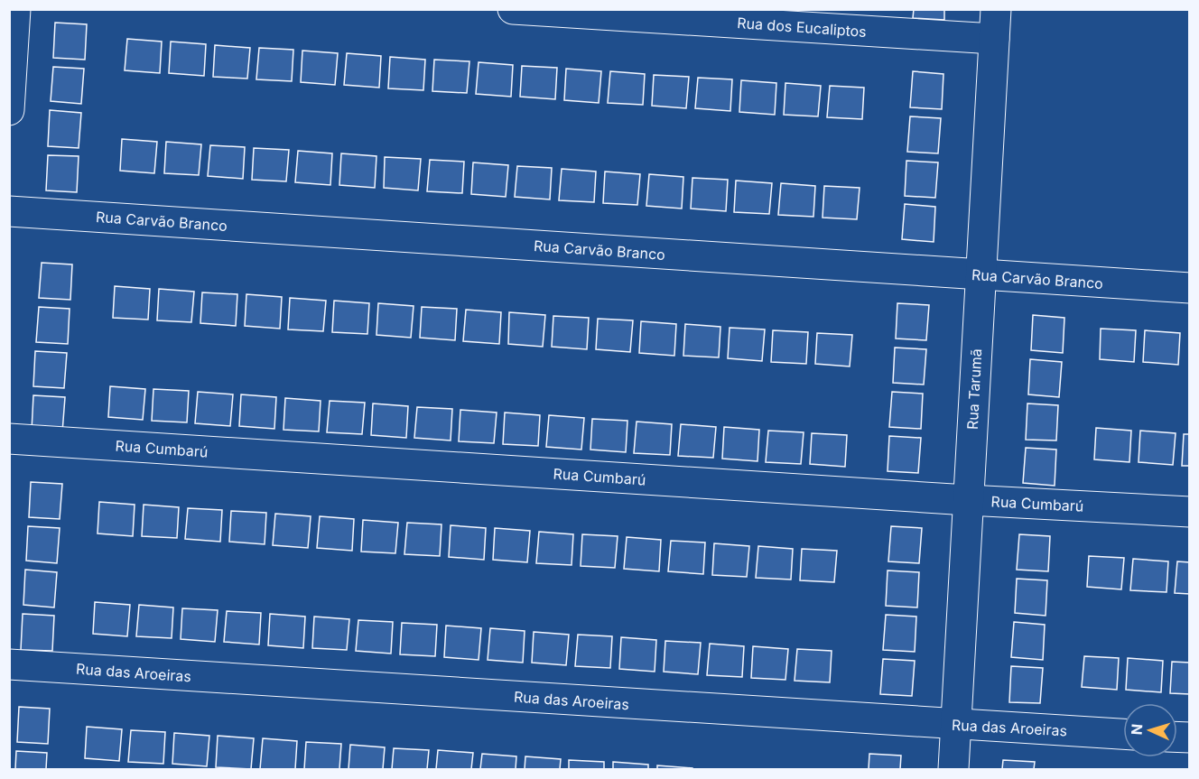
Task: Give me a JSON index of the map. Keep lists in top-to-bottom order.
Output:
{
  "streets": {
    "street": [
      "Rua dos Eucaliptos",
      "Rua Carvão Branco",
      "Rua Tarumã",
      "Rua Cumbarú",
      "Rua das Aroeiras"
    ]
  },
  "crossings": [
    ["Rua dos Eucaliptos", "Rua Tarumã"],
    ["Rua Carvão Branco", "Rua Tarumã"],
    ["Rua Tarumã", "Rua Cumbarú"],
    ["Rua Tarumã", "Rua das Aroeiras"]
  ],
  "north": "left"
}
